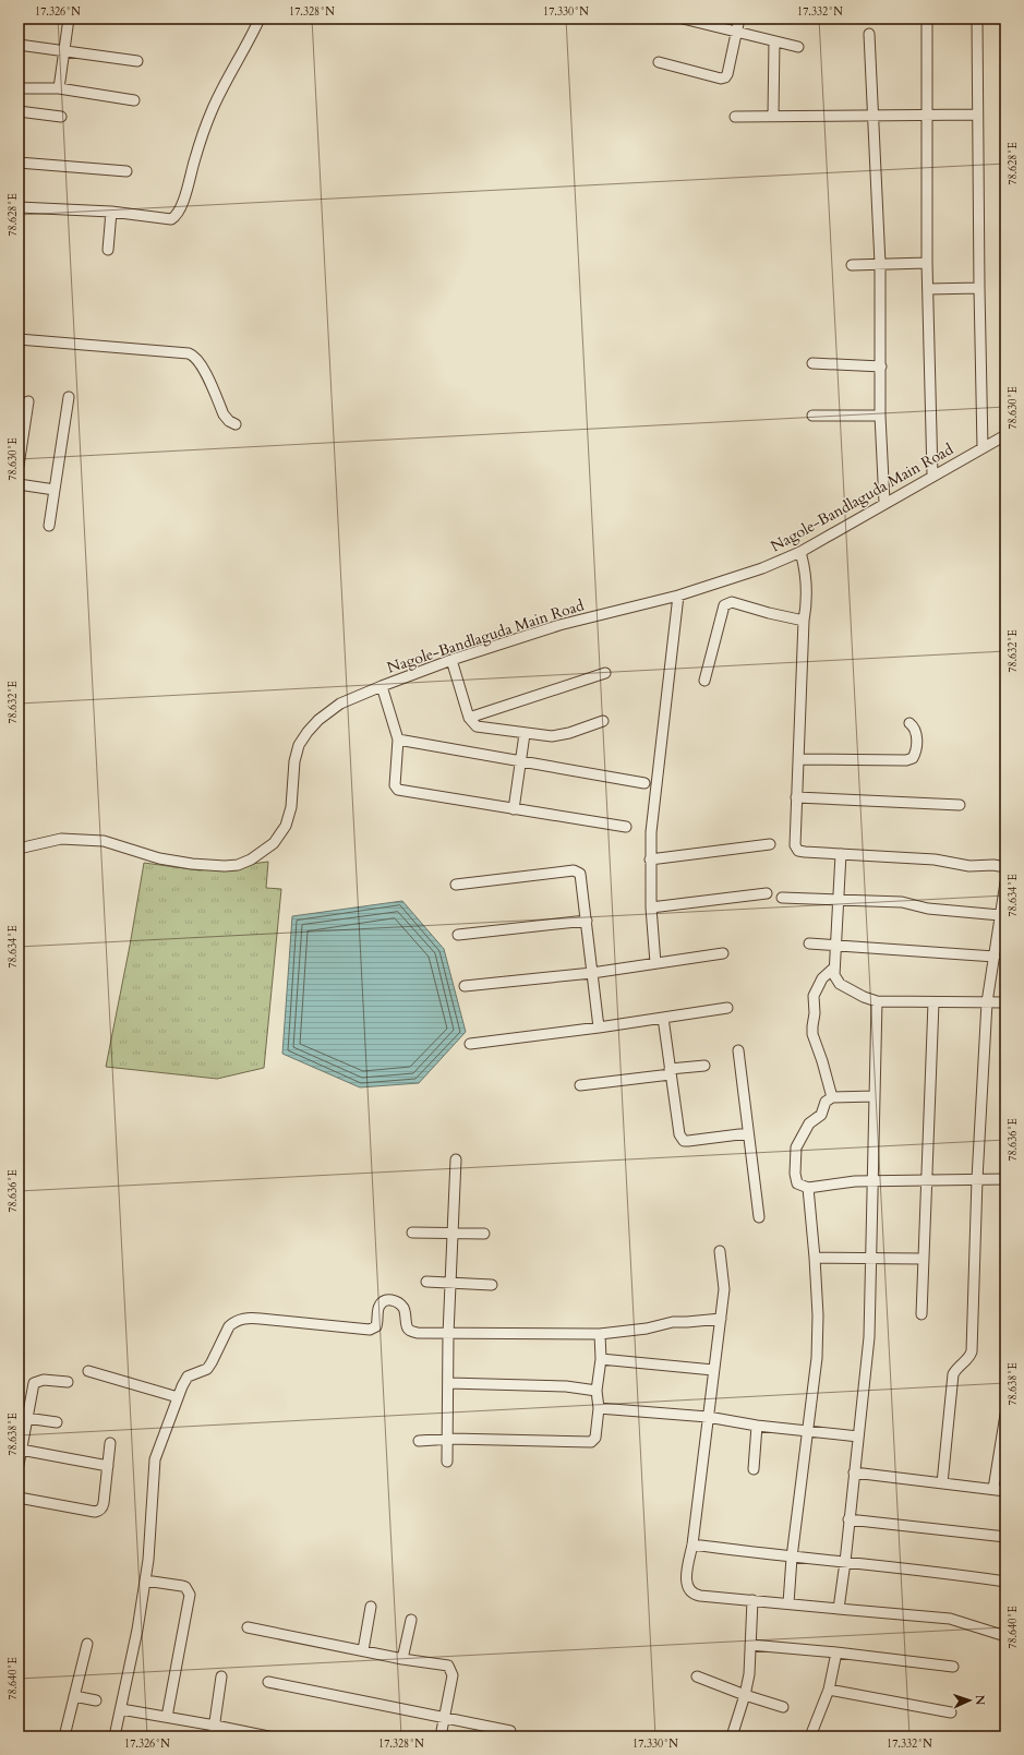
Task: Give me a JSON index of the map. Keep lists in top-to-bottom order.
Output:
{
  "streets": {
    "street": ["Nagole-Bandlaguda Main Road"]
  },
  "north": "right",
  "coordinates": [
    "17.326°N",
    "17.328°N",
    "17.330°N",
    "17.332°N",
    "78.628°E",
    "78.630°E",
    "78.632°E",
    "78.634°E",
    "78.636°E",
    "78.638°E",
    "78.640°E"
  ]
}
